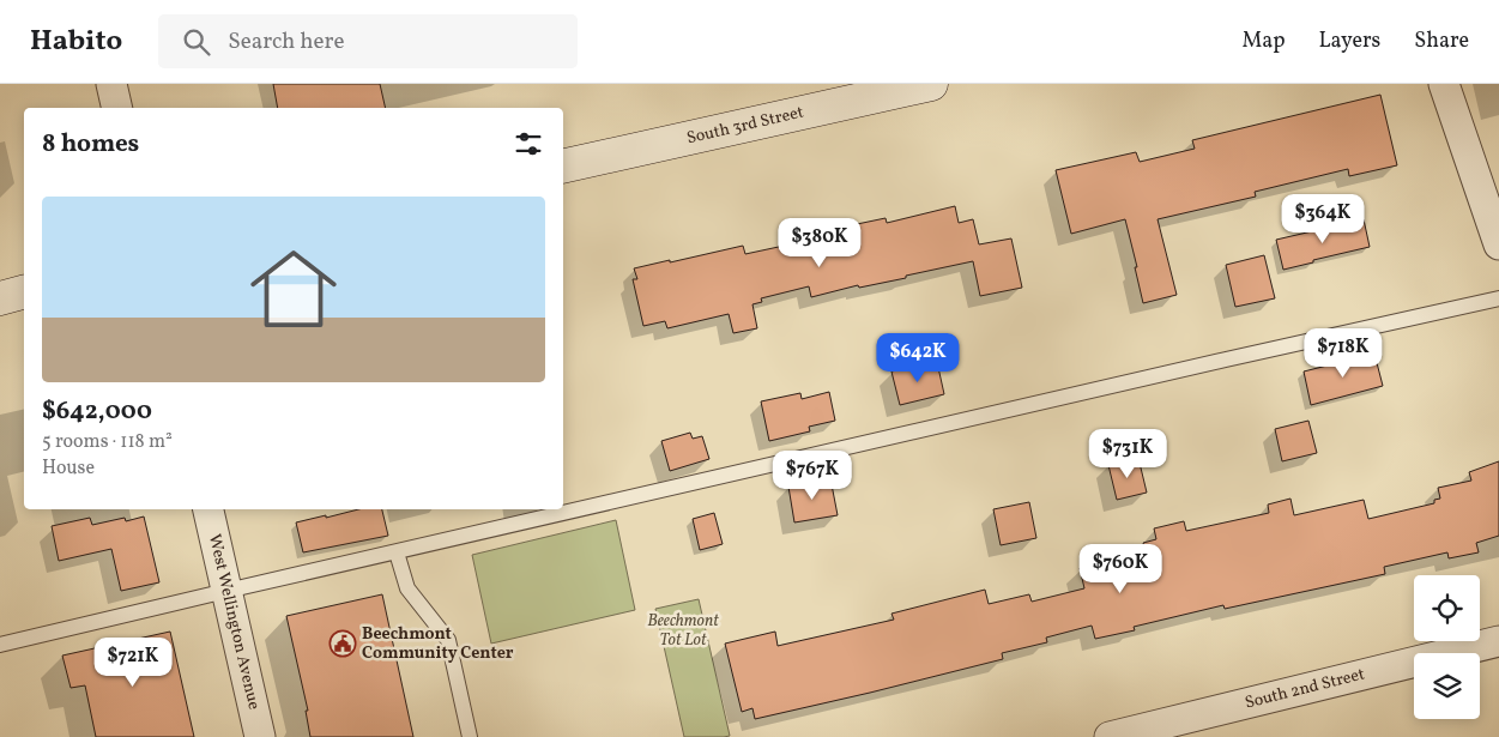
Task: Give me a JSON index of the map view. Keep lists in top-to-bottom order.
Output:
{
  "streets": {
    "main road": ["South 3rd Street"],
    "street": ["West Wellington Avenue", "South 2nd Street"]
  },
  "parks": ["Beechmont Tot Lot"],
  "places": {
    "public building": ["Beechmont Community Center"]
  },
  "page": {
    "header": "Habito",
    "search": "Search here",
    "nav": ["Map", "Layers", "Share"],
    "heading": "8 homes",
    "list": [
      {
        "name": "$642,000",
        "note": "5 rooms · 118 m² · House"
      }
    ],
    "price": [
      "$364K",
      "$380K",
      "$718K",
      "$642K",
      "$731K",
      "$767K",
      "$760K",
      "$721K"
    ]
  }
}
